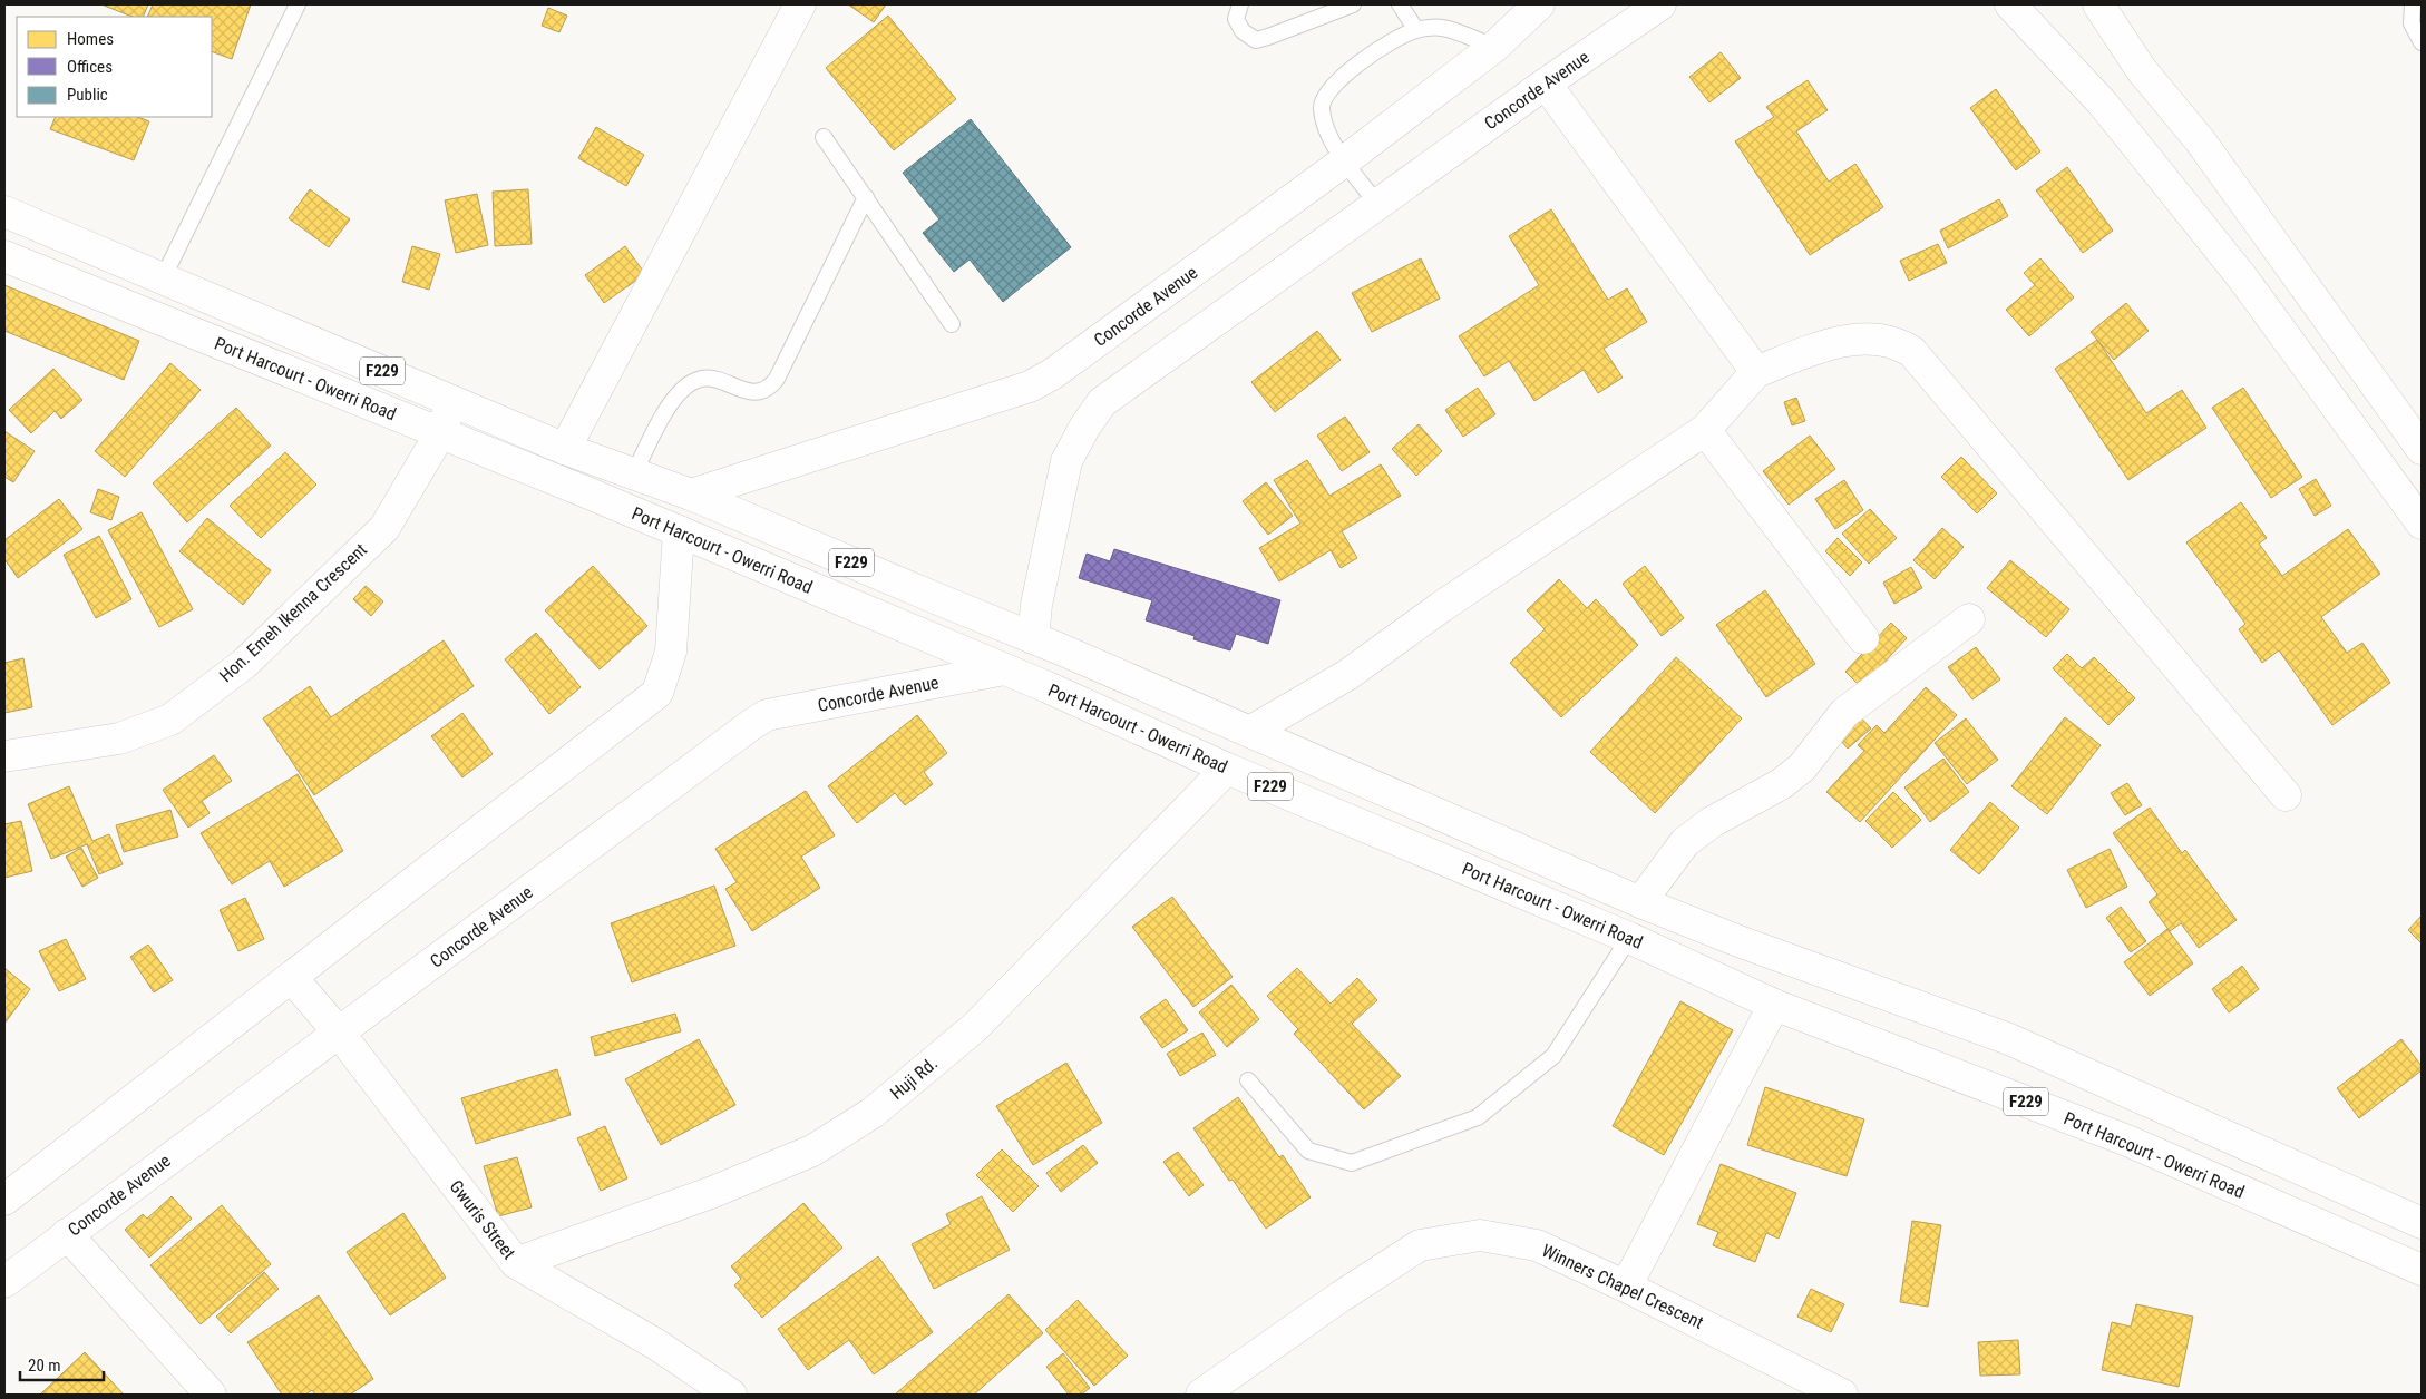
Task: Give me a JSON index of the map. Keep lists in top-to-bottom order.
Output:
{
  "streets": {
    "street": [
      "Concorde Avenue",
      "F229",
      "Port Harcourt - Owerri Road",
      "Hon. Emeh Ikenna Crescent",
      "Huji Rd.",
      "Gwuris Street",
      "Winners Chapel Crescent"
    ]
  },
  "crossings": [
    ["Concorde Avenue", "Port Harcourt - Owerri Road"],
    ["Concorde Avenue", "Gwuris Street"],
    ["Port Harcourt - Owerri Road", "Hon. Emeh Ikenna Crescent"],
    ["Port Harcourt - Owerri Road", "Huji Rd."],
    ["Huji Rd.", "Gwuris Street"]
  ],
  "legend": ["Homes", "Offices", "Public"],
  "scale_bar": "20 m"
}
